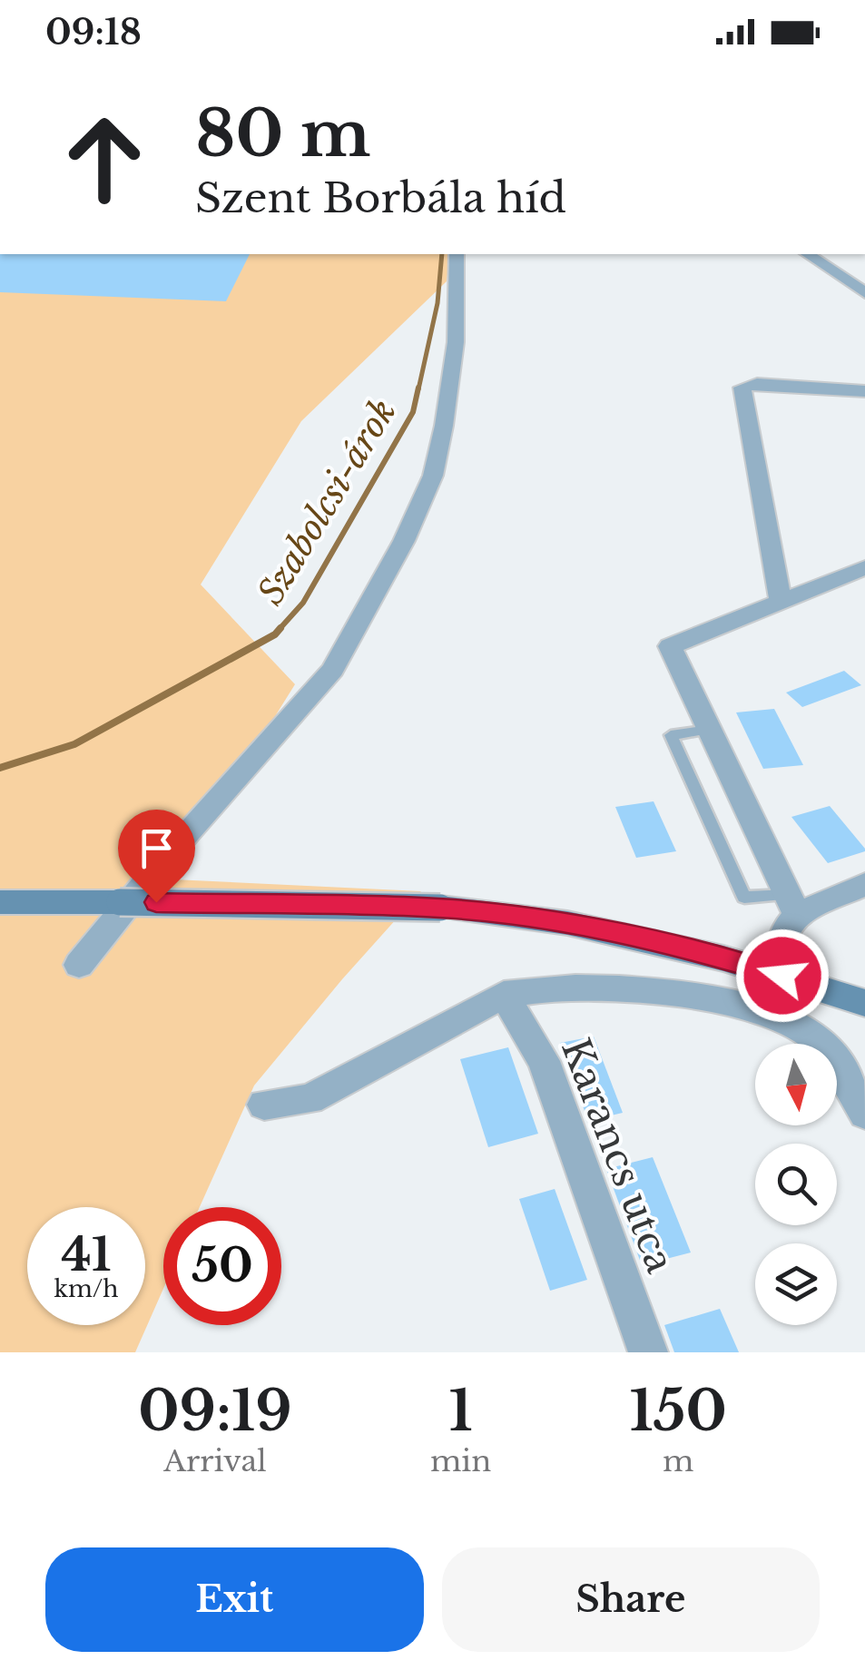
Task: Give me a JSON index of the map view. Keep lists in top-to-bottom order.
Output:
{
  "streets": {
    "street": ["Karancs utca"]
  },
  "water": ["Szabolcsi-árok"],
  "north": "bottom",
  "page": {
    "status": "09:18",
    "turn": ["80 m", "Szent Borbála híd"],
    "speed": "41 km/h",
    "limit": "50",
    "eta": [
      "09:19",
      "Arrival",
      "1",
      "min",
      "150",
      "m"
    ],
    "buttons": ["Exit", "Share"]
  }
}
